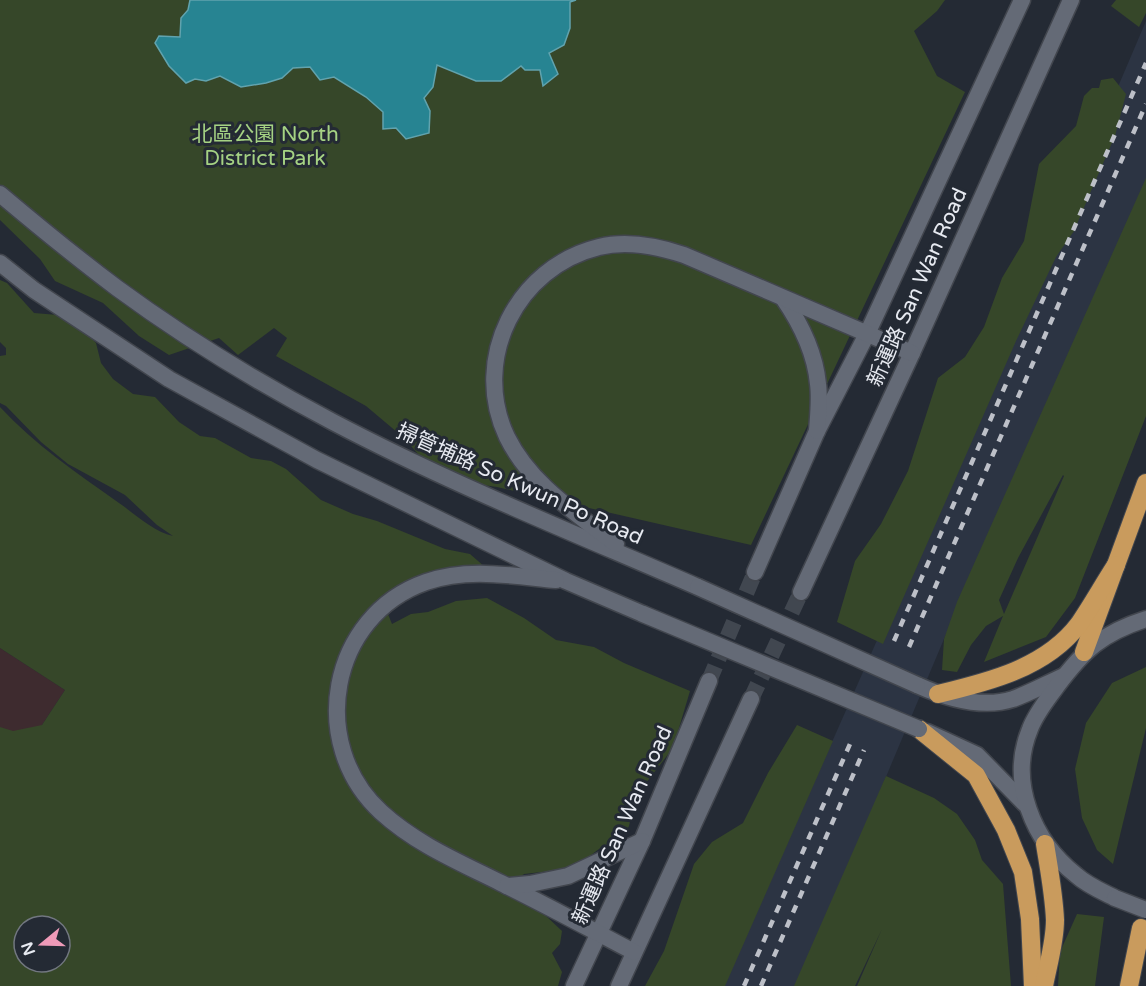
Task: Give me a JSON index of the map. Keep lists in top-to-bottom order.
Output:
{
  "streets": {
    "main road": ["新運路 San Wan Road", "掃管埔路 So Kwun Po Road"]
  },
  "parks": ["北區公園 North District Park"],
  "north": "left"
}
